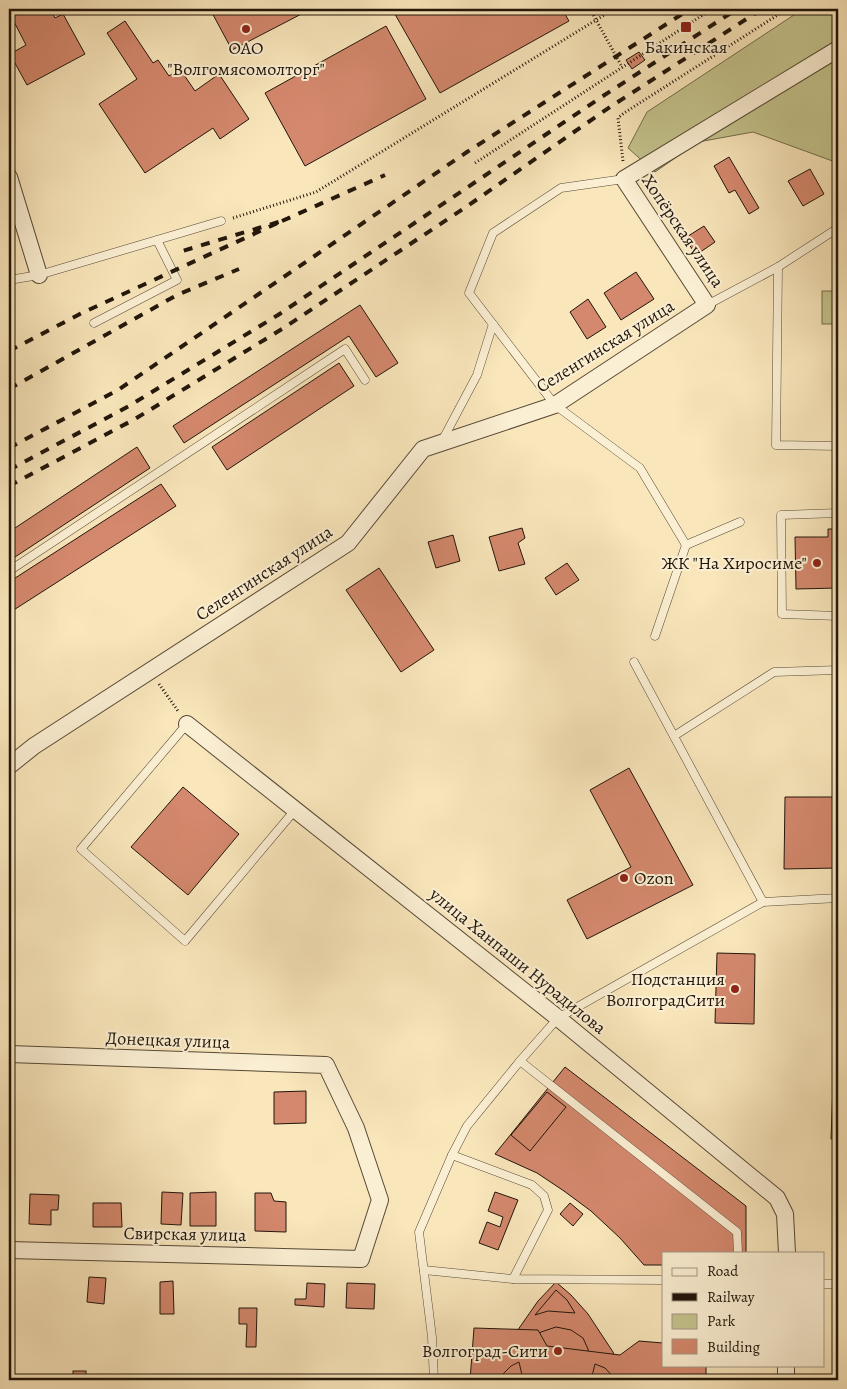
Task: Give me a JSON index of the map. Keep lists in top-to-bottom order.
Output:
{
  "streets": {
    "street": [
      "Хопёрская улица",
      "Селенгинская улица",
      "улица Ханпаши Нурадилова",
      "Донецкая улица",
      "Свирская улица"
    ]
  },
  "crossings": [
    ["Хопёрская улица", "Селенгинская улица"],
    ["Донецкая улица", "Свирская улица"]
  ],
  "places": {
    "transit": ["Бакинская"],
    "other": [
      "ОАО \"Волгомясомолторг\"",
      "ЖК \"На Хиросиме\"",
      "Ozon",
      "Подстанция ВолгоградСити",
      "Волгоград-Сити"
    ]
  },
  "legend": [
    "Road",
    "Railway",
    "Park",
    "Building"
  ]
}
